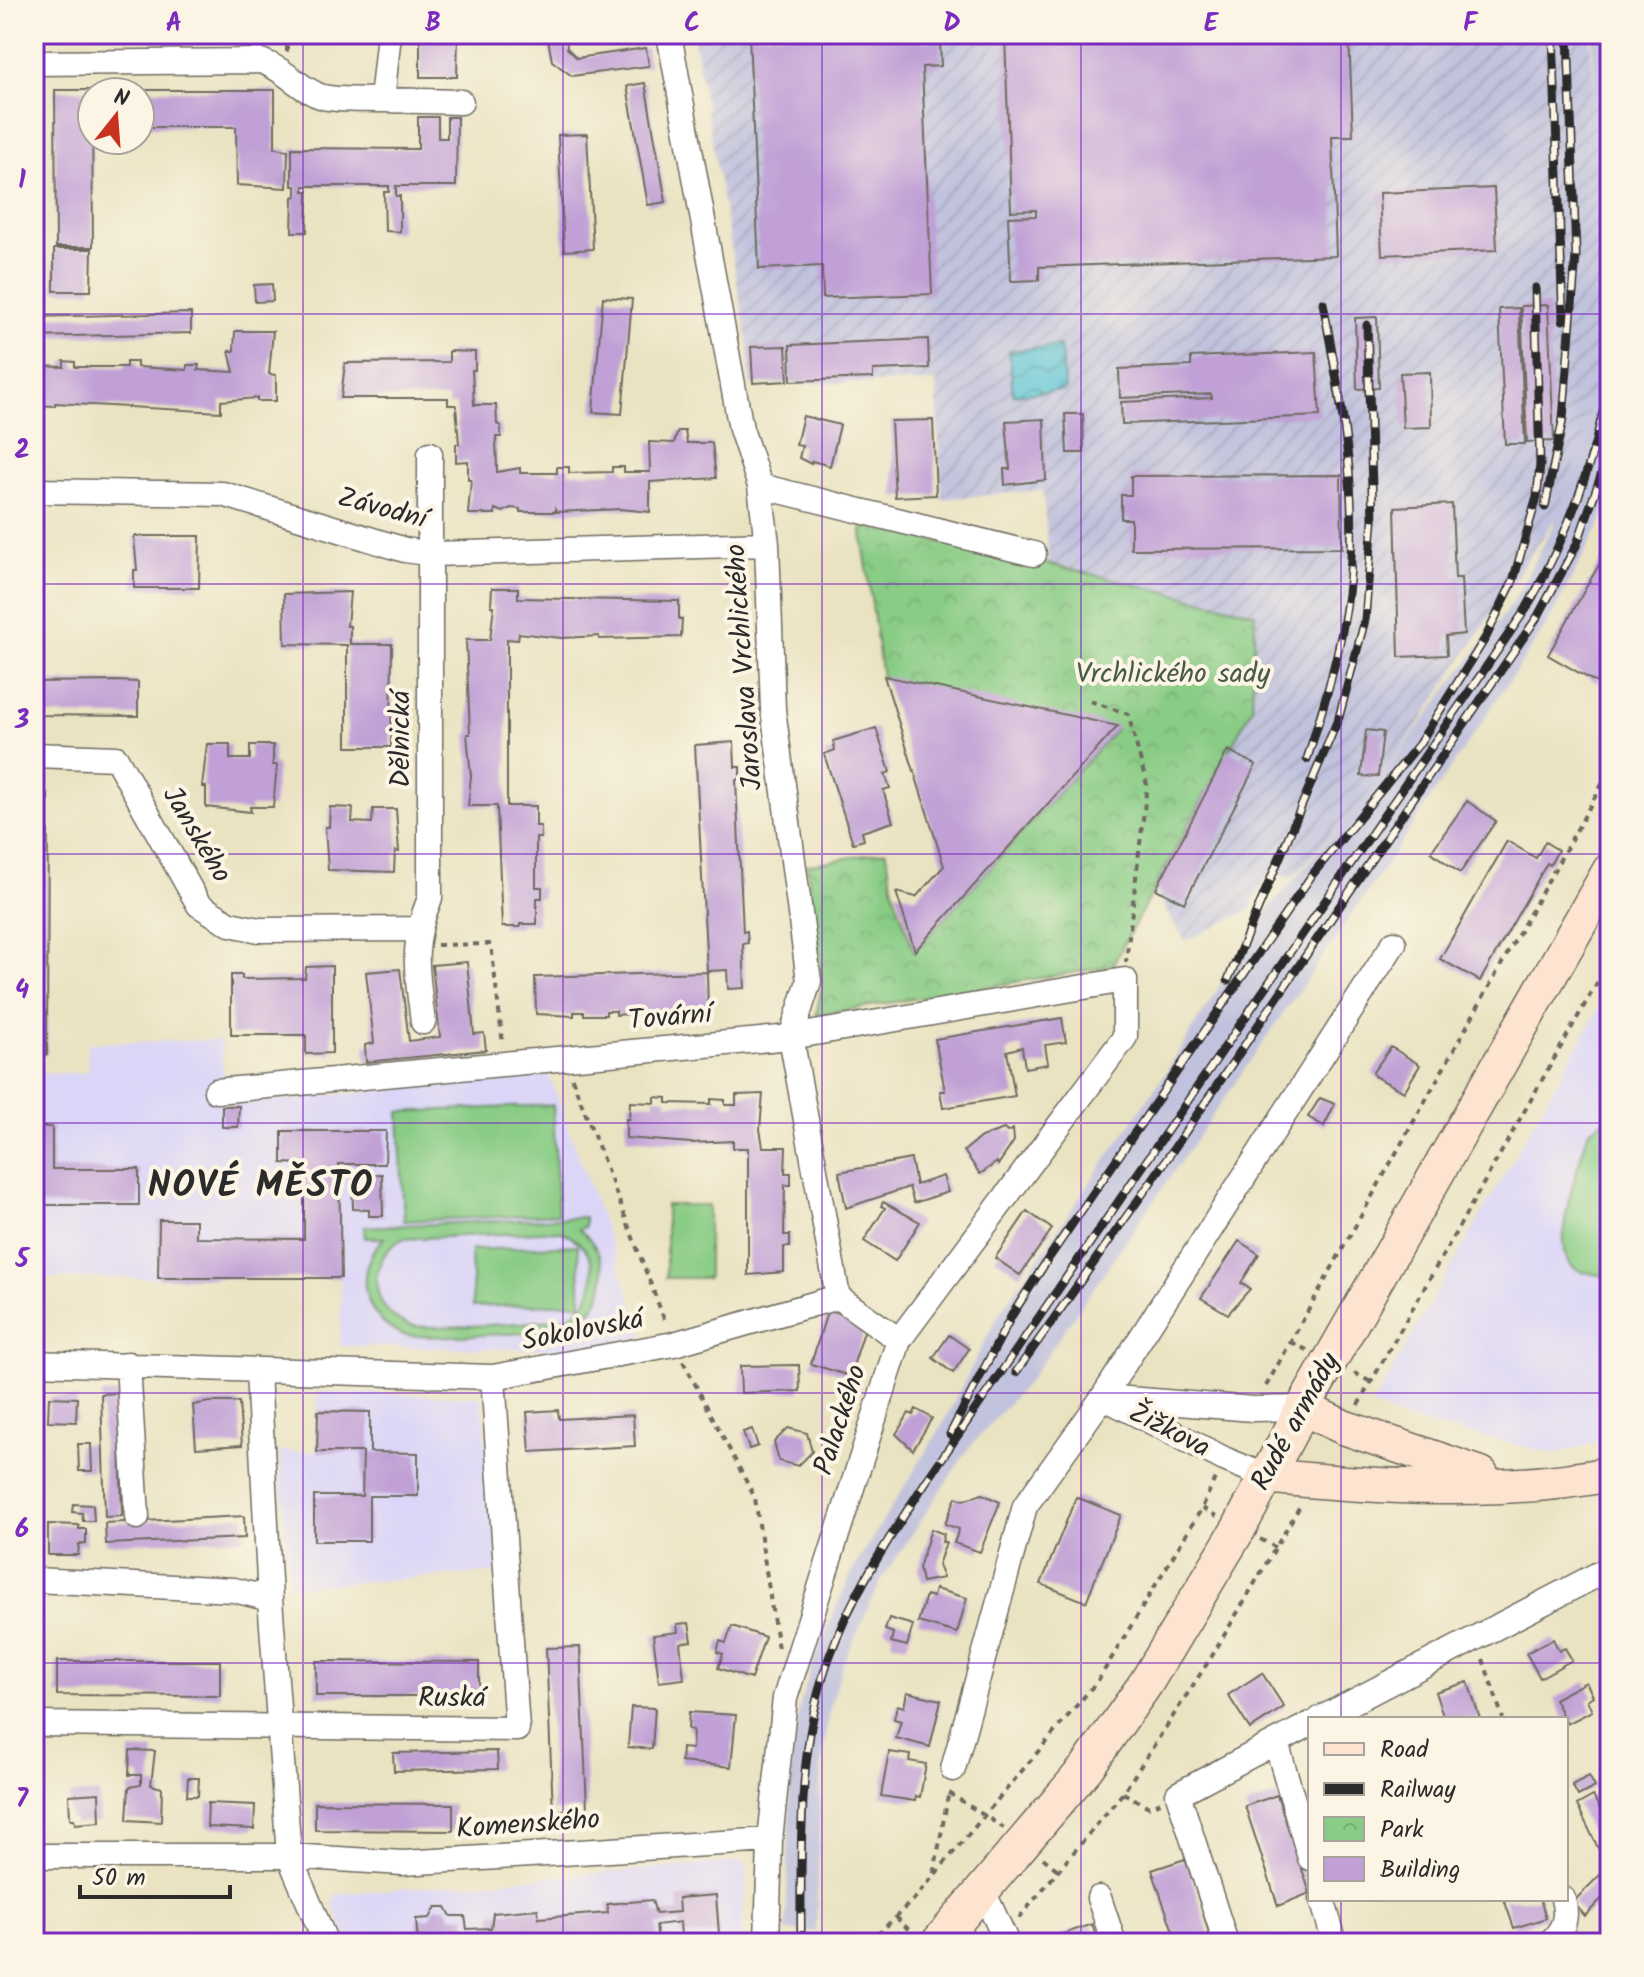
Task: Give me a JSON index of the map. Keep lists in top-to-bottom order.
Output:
{
  "streets": {
    "main road": ["Rudé armády", "Žižkova"],
    "street": [
      "Závodní",
      "Jaroslava Vrchlického",
      "Dělnická",
      "Janského",
      "Tovární",
      "Sokolovská",
      "Palackého",
      "Ruská",
      "Komenského"
    ]
  },
  "crossings": [
    ["Závodní", "Jaroslava Vrchlického"],
    ["Závodní", "Dělnická"],
    ["Jaroslava Vrchlického", "Tovární"],
    ["Jaroslava Vrchlického", "Sokolovská"],
    ["Dělnická", "Janského"],
    ["Tovární", "Palackého"],
    ["Sokolovská", "Ruská"],
    ["Palackého", "Komenského"],
    ["Rudé armády", "Žižkova"]
  ],
  "districts": ["NOVÉ MĚSTO"],
  "parks": ["Vrchlického sady"],
  "legend": [
    "Road",
    "Railway",
    "Park",
    "Building"
  ],
  "scale_bar": "50 m",
  "north": "top",
  "grid": {
    "columns": [
      "A",
      "B",
      "C",
      "D",
      "E",
      "F"
    ],
    "rows": [
      "1",
      "2",
      "3",
      "4",
      "5",
      "6",
      "7"
    ]
  }
}
